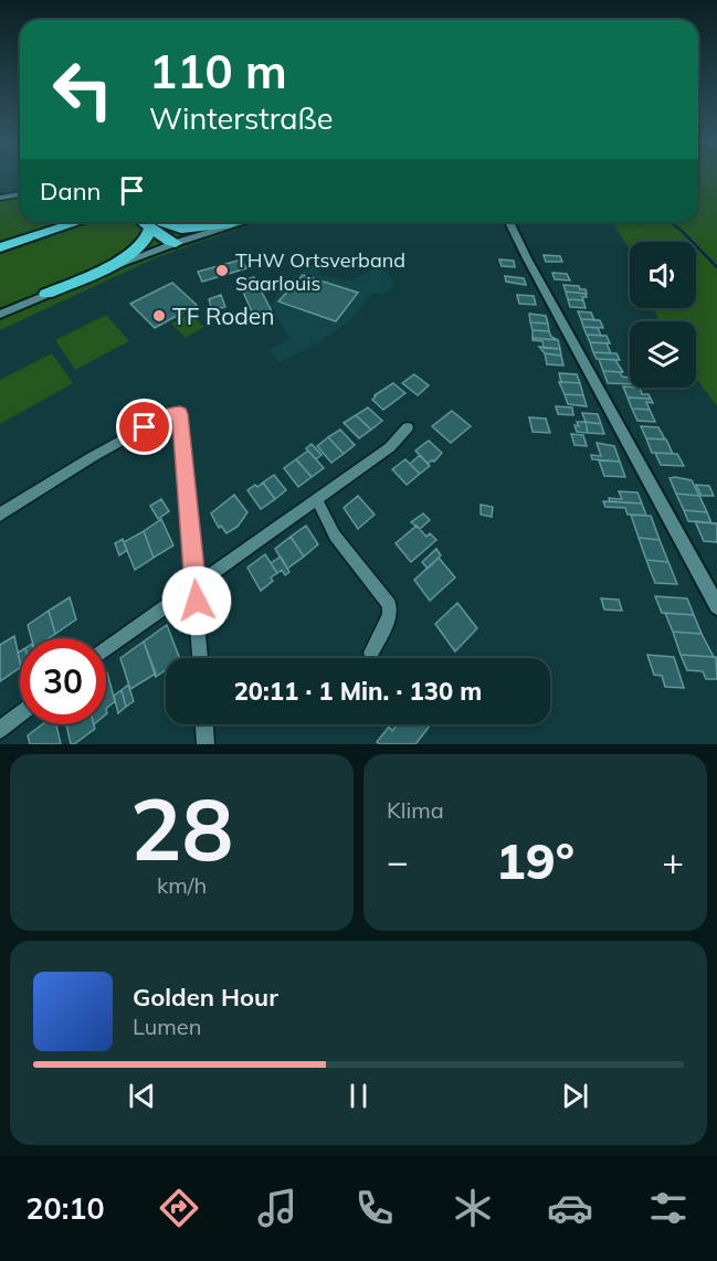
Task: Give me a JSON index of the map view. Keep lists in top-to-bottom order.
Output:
{
  "places": ["THW Ortsverband Saarlouis", "TF Roden"],
  "page": {
    "turn": ["110 m", "Winterstraße"],
    "then": "Dann",
    "limit": "30",
    "trip": "20:11 · 1 Min. · 130 m",
    "tile": [
      ["28", "km/h"],
      "Klima"
    ],
    "heat": ["−", "19°", "+"],
    "song": ["Golden Hour", "Lumen"],
    "tabs": "20:10"
  }
}
